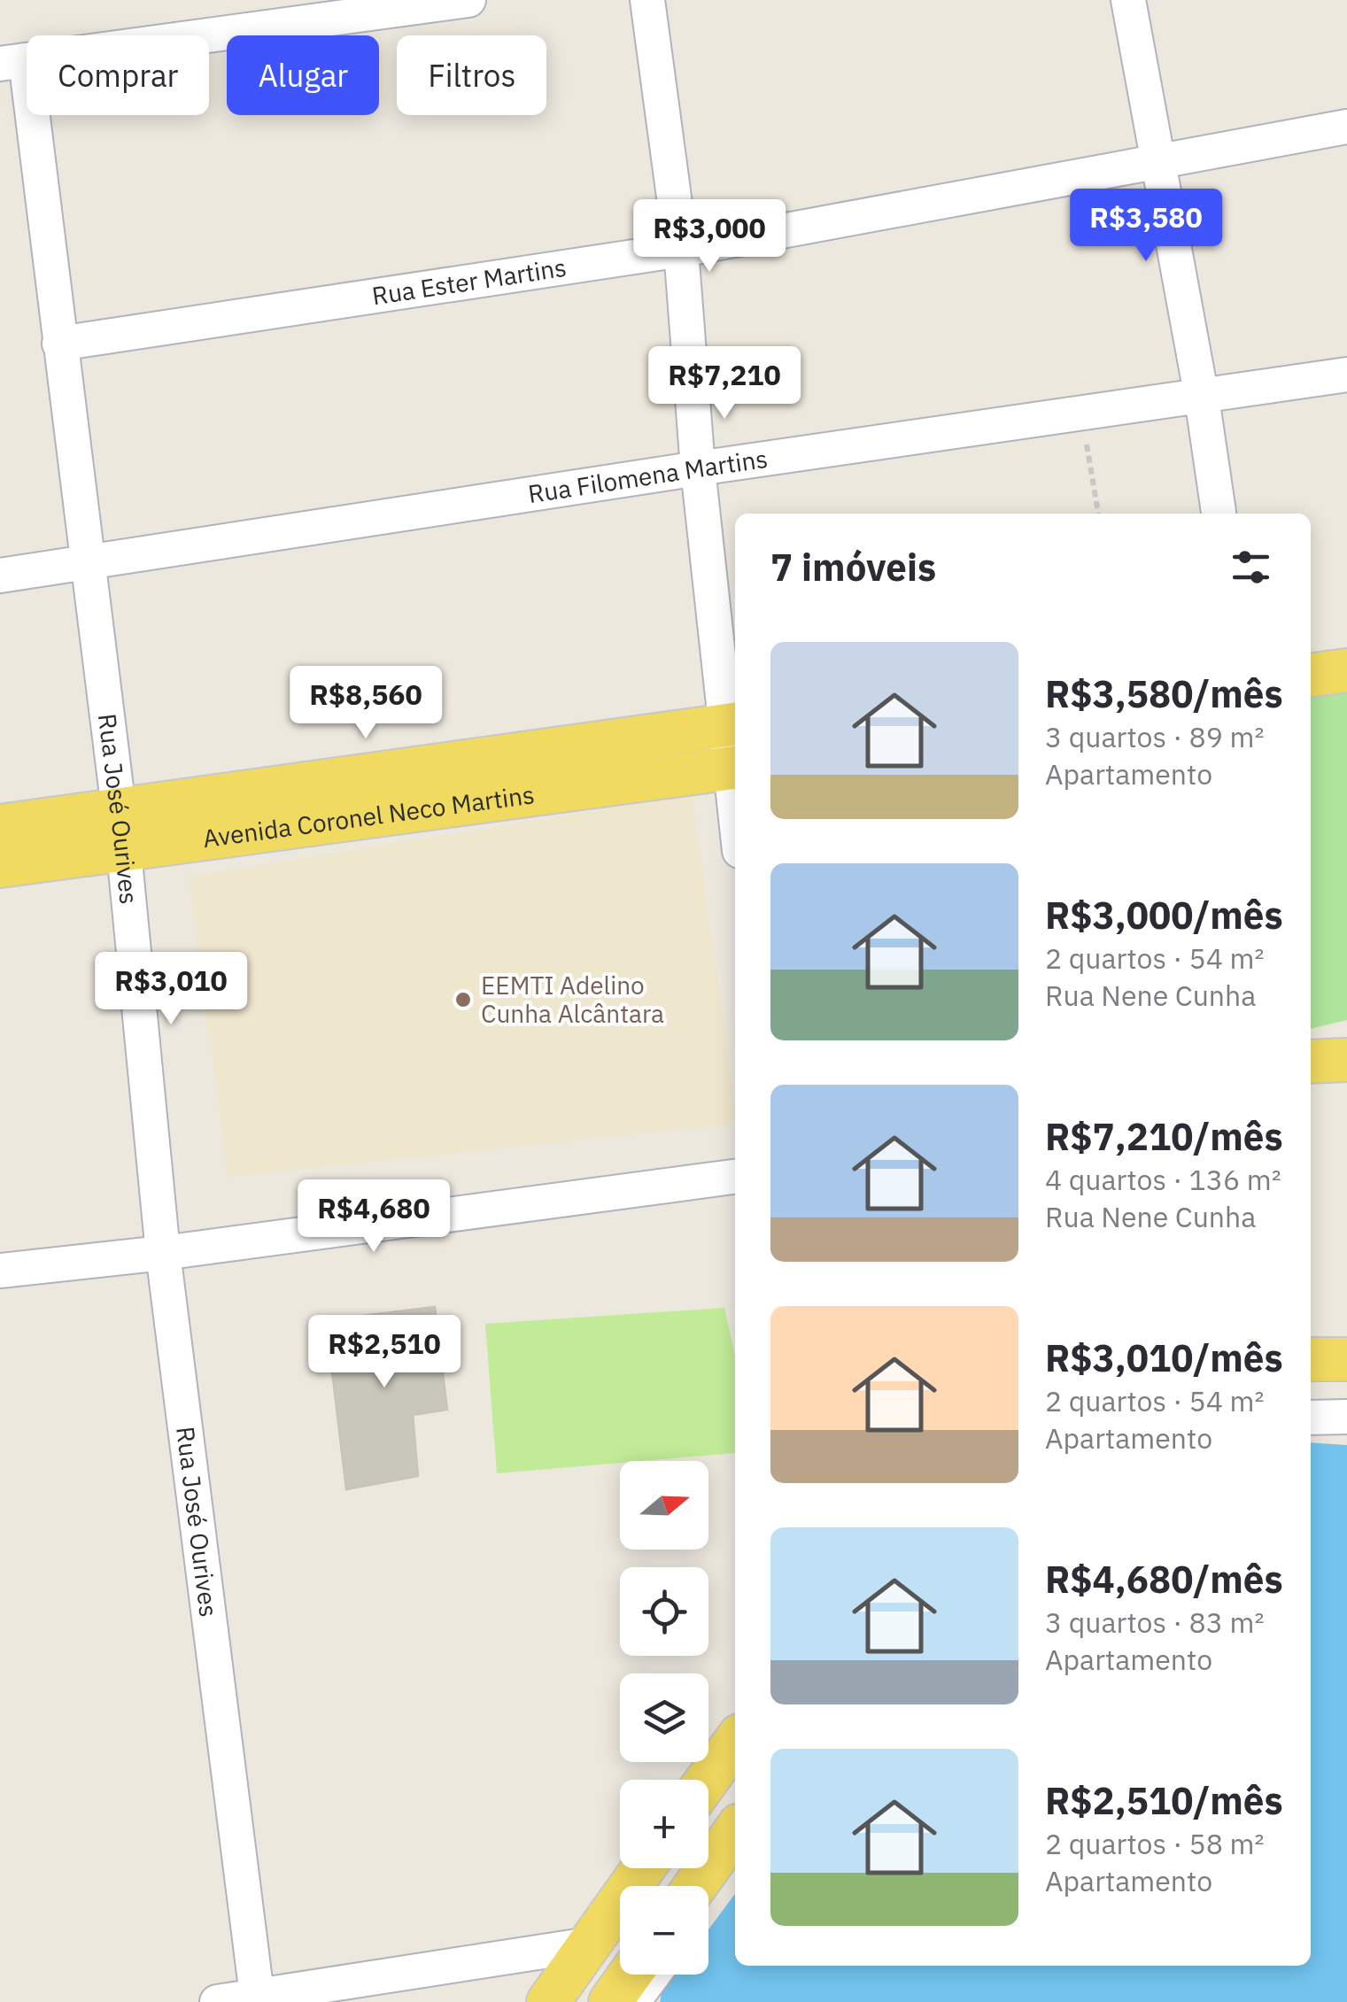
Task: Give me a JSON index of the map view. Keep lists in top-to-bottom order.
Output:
{
  "streets": {
    "main road": ["Avenida Coronel Neco Martins"],
    "street": ["Rua Ester Martins", "Rua Filomena Martins", "Rua José Ourives"]
  },
  "crossings": [
    ["Rua Ester Martins", "Rua José Ourives"],
    ["Rua Filomena Martins", "Rua José Ourives"],
    ["Rua José Ourives", "Avenida Coronel Neco Martins"]
  ],
  "places": ["EEMTI Adelino Cunha Alcântara"],
  "north": "right",
  "page": {
    "chip": ["Comprar", "Alugar", "Filtros"],
    "price": [
      "R$3,580",
      "R$3,000",
      "R$7,210",
      "R$8,560",
      "R$3,010",
      "R$4,680",
      "R$2,510"
    ],
    "heading": "7 imóveis",
    "list": [
      {
        "name": "R$3,580/mês",
        "note": "3 quartos · 89 m² · Apartamento"
      },
      {
        "name": "R$3,000/mês",
        "note": "2 quartos · 54 m² · Rua Nene Cunha"
      },
      {
        "name": "R$7,210/mês",
        "note": "4 quartos · 136 m² · Rua Nene Cunha"
      },
      {
        "name": "R$3,010/mês",
        "note": "2 quartos · 54 m² · Apartamento"
      },
      {
        "name": "R$4,680/mês",
        "note": "3 quartos · 83 m² · Apartamento"
      },
      {
        "name": "R$2,510/mês",
        "note": "2 quartos · 58 m² · Apartamento"
      }
    ],
    "map_buttons": ["+", "−"]
  }
}
